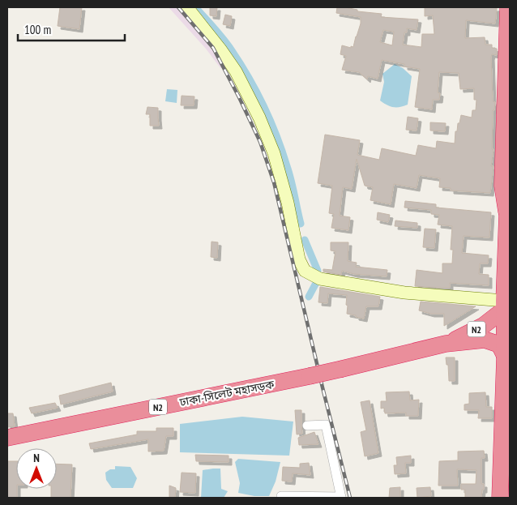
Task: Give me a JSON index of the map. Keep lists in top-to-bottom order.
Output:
{
  "streets": {
    "highway": ["N2", "ঢাকা-সিলেট মহাসড়ক"]
  },
  "scale_bar": "100 m",
  "north": "top"
}
